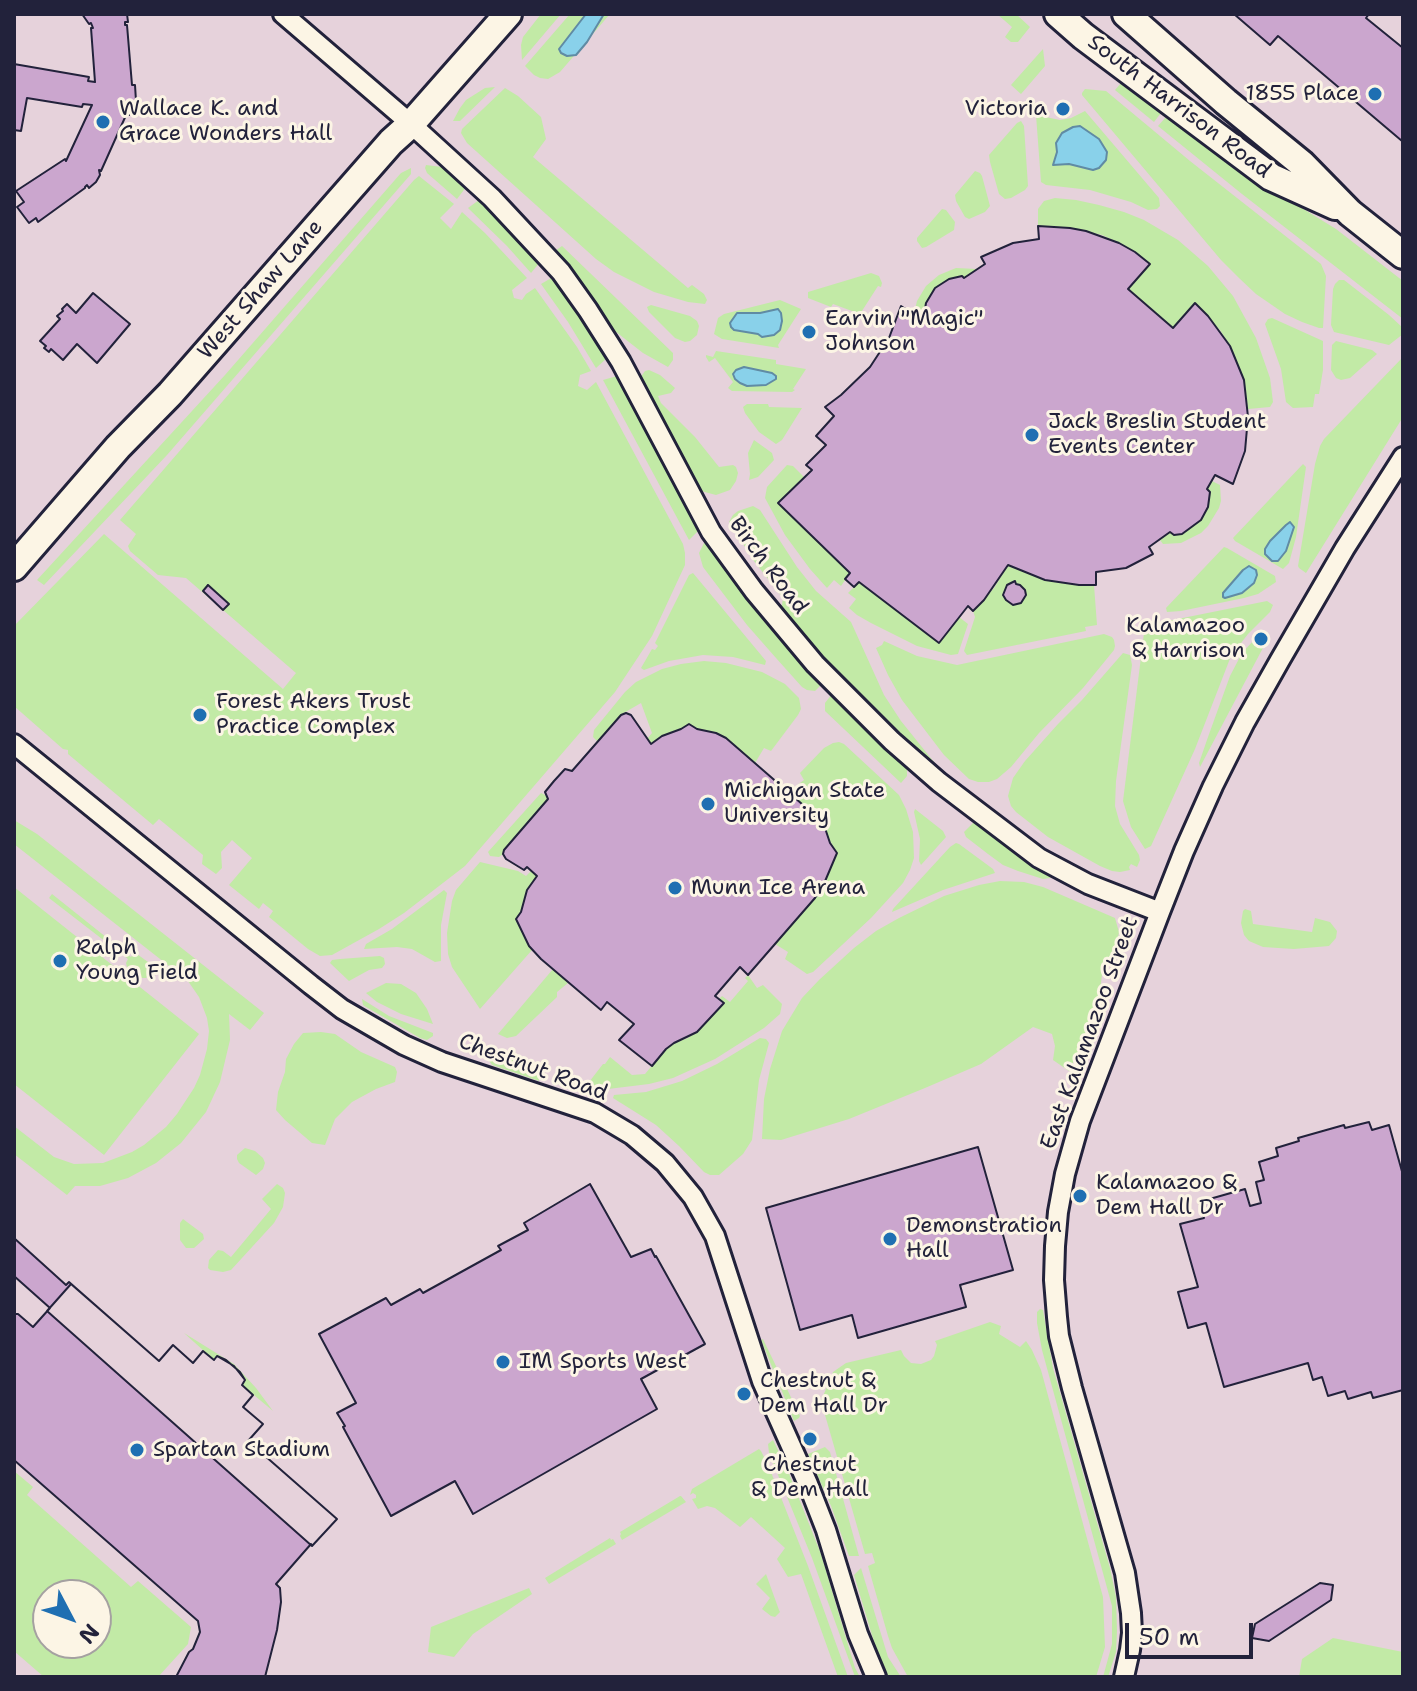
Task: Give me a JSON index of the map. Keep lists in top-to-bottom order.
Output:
{
  "streets": {
    "street": [
      "South Harrison Road",
      "West Shaw Lane",
      "Birch Road",
      "East Kalamazoo Street",
      "Chestnut Road"
    ]
  },
  "crossings": [
    ["West Shaw Lane", "Birch Road"],
    ["Birch Road", "East Kalamazoo Street"]
  ],
  "places": [
    "1855 Place",
    "Victoria",
    "Wallace K. and Grace Wonders Hall",
    "Earvin \"Magic\" Johnson",
    "Jack Breslin Student Events Center",
    "Kalamazoo & Harrison",
    "Forest Akers Trust Practice Complex",
    "Michigan State University",
    "Munn Ice Arena",
    "Ralph Young Field",
    "Kalamazoo & Dem Hall Dr",
    "Demonstration Hall",
    "IM Sports West",
    "Chestnut & Dem Hall Dr",
    "Chestnut & Dem Hall",
    "Spartan Stadium"
  ],
  "scale_bar": "50 m",
  "north": "bottom right"
}
